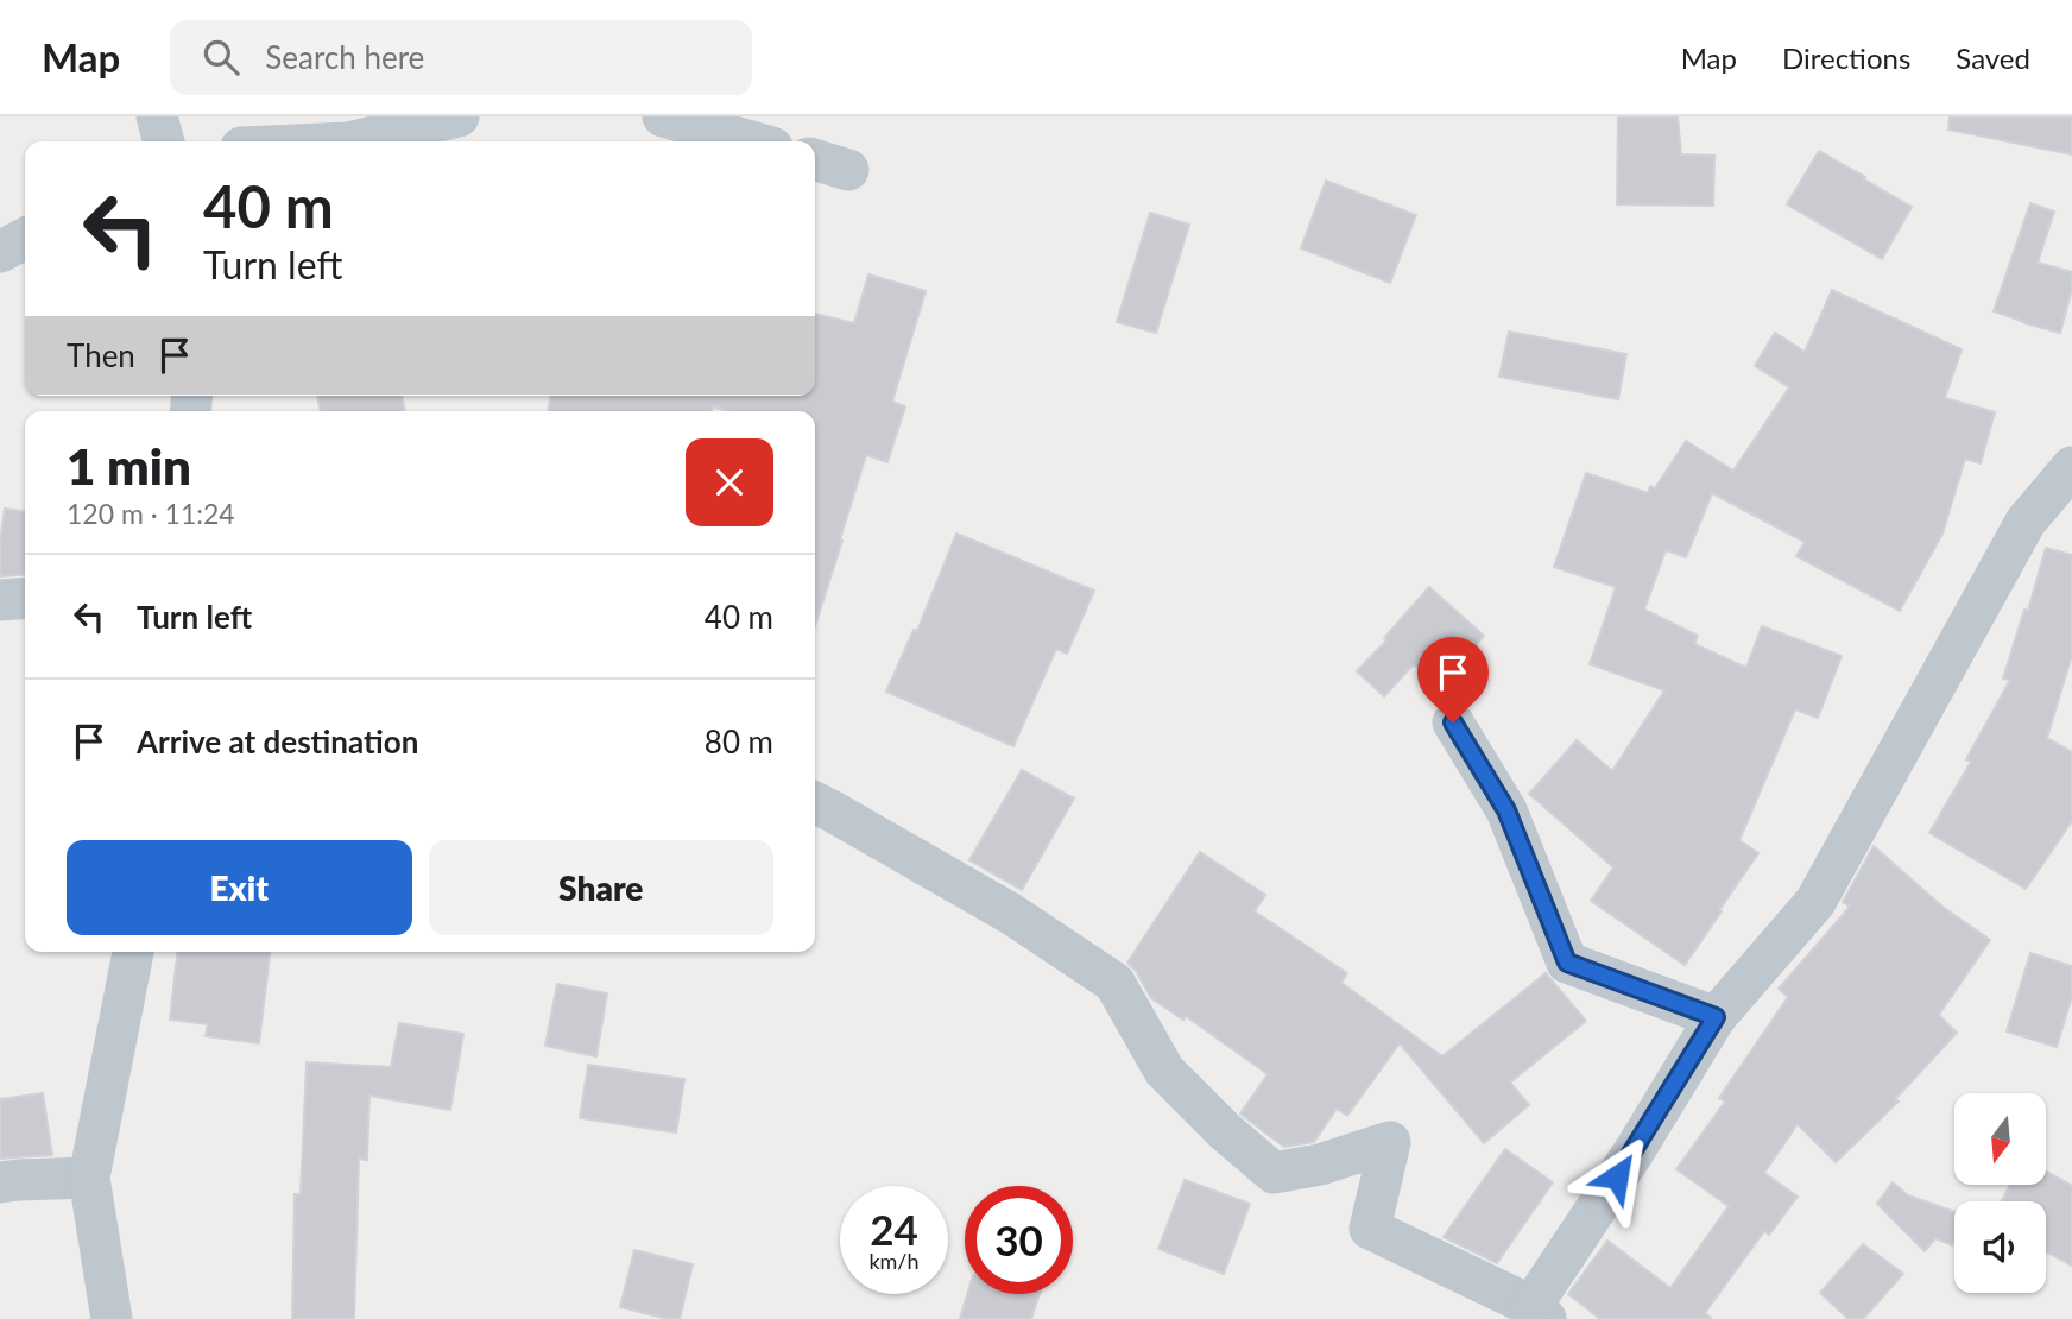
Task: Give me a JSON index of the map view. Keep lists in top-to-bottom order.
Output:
{
  "north": "bottom",
  "page": {
    "header": "Map",
    "search": "Search here",
    "nav": ["Map", "Directions", "Saved"],
    "turn": ["40 m", "Turn left"],
    "then": "Then",
    "heading": ["1 min", "120 m · 11:24"],
    "list": [
      {
        "name": "Turn left",
        "value": "40 m"
      },
      {
        "name": "Arrive at destination",
        "value": "80 m"
      }
    ],
    "buttons": ["Exit", "Share"],
    "speed": "24 km/h",
    "limit": "30"
  }
}
